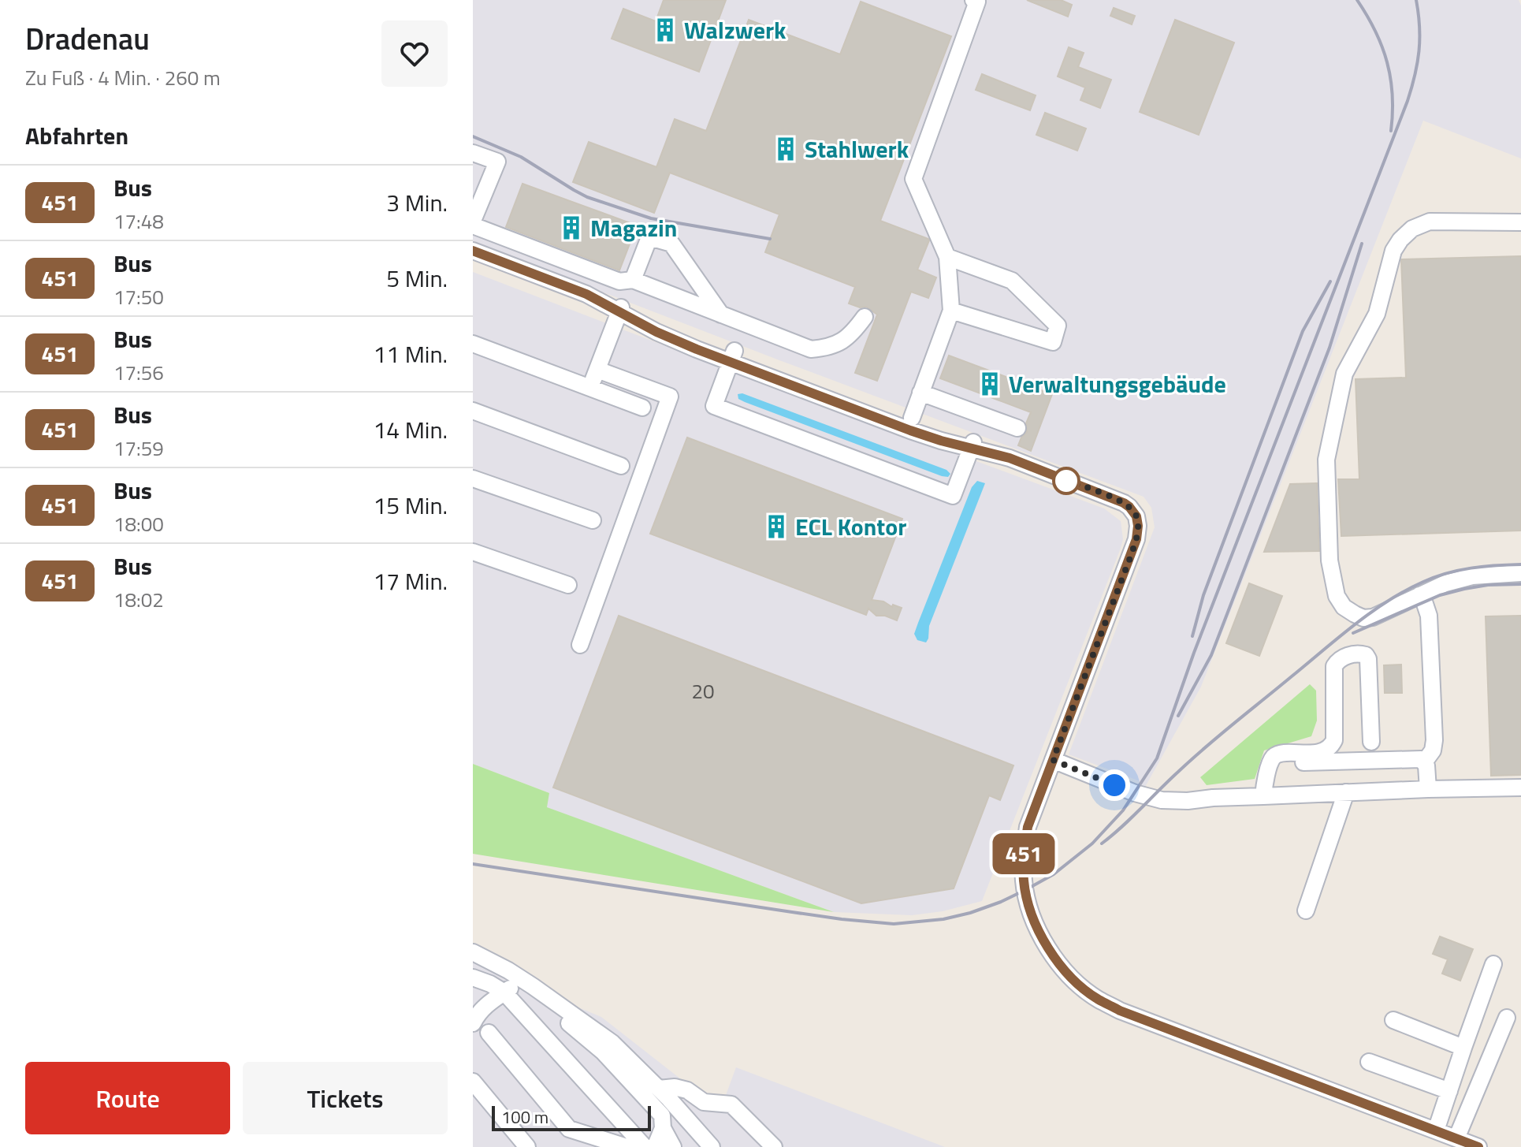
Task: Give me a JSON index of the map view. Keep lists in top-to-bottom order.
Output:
{
  "places": {
    "building": [
      "Walzwerk",
      "Stahlwerk",
      "Magazin",
      "Verwaltungsgebäude",
      "ECL Kontor"
    ]
  },
  "lines": ["bus line 451"],
  "house_numbers": ["20"],
  "scale_bar": "100 m",
  "page": {
    "heading": [
      ["Dradenau", "Zu Fuß · 4 Min. · 260 m"],
      "Abfahrten"
    ],
    "on_map": "451",
    "list": [
      {
        "mark": "451",
        "name": "Bus",
        "note": "17:48",
        "value": "3 Min."
      },
      {
        "mark": "451",
        "name": "Bus",
        "note": "17:50",
        "value": "5 Min."
      },
      {
        "mark": "451",
        "name": "Bus",
        "note": "17:56",
        "value": "11 Min."
      },
      {
        "mark": "451",
        "name": "Bus",
        "note": "17:59",
        "value": "14 Min."
      },
      {
        "mark": "451",
        "name": "Bus",
        "note": "18:00",
        "value": "15 Min."
      },
      {
        "mark": "451",
        "name": "Bus",
        "note": "18:02",
        "value": "17 Min."
      }
    ],
    "buttons": ["Route", "Tickets"],
    "scale": "100 m"
  }
}
